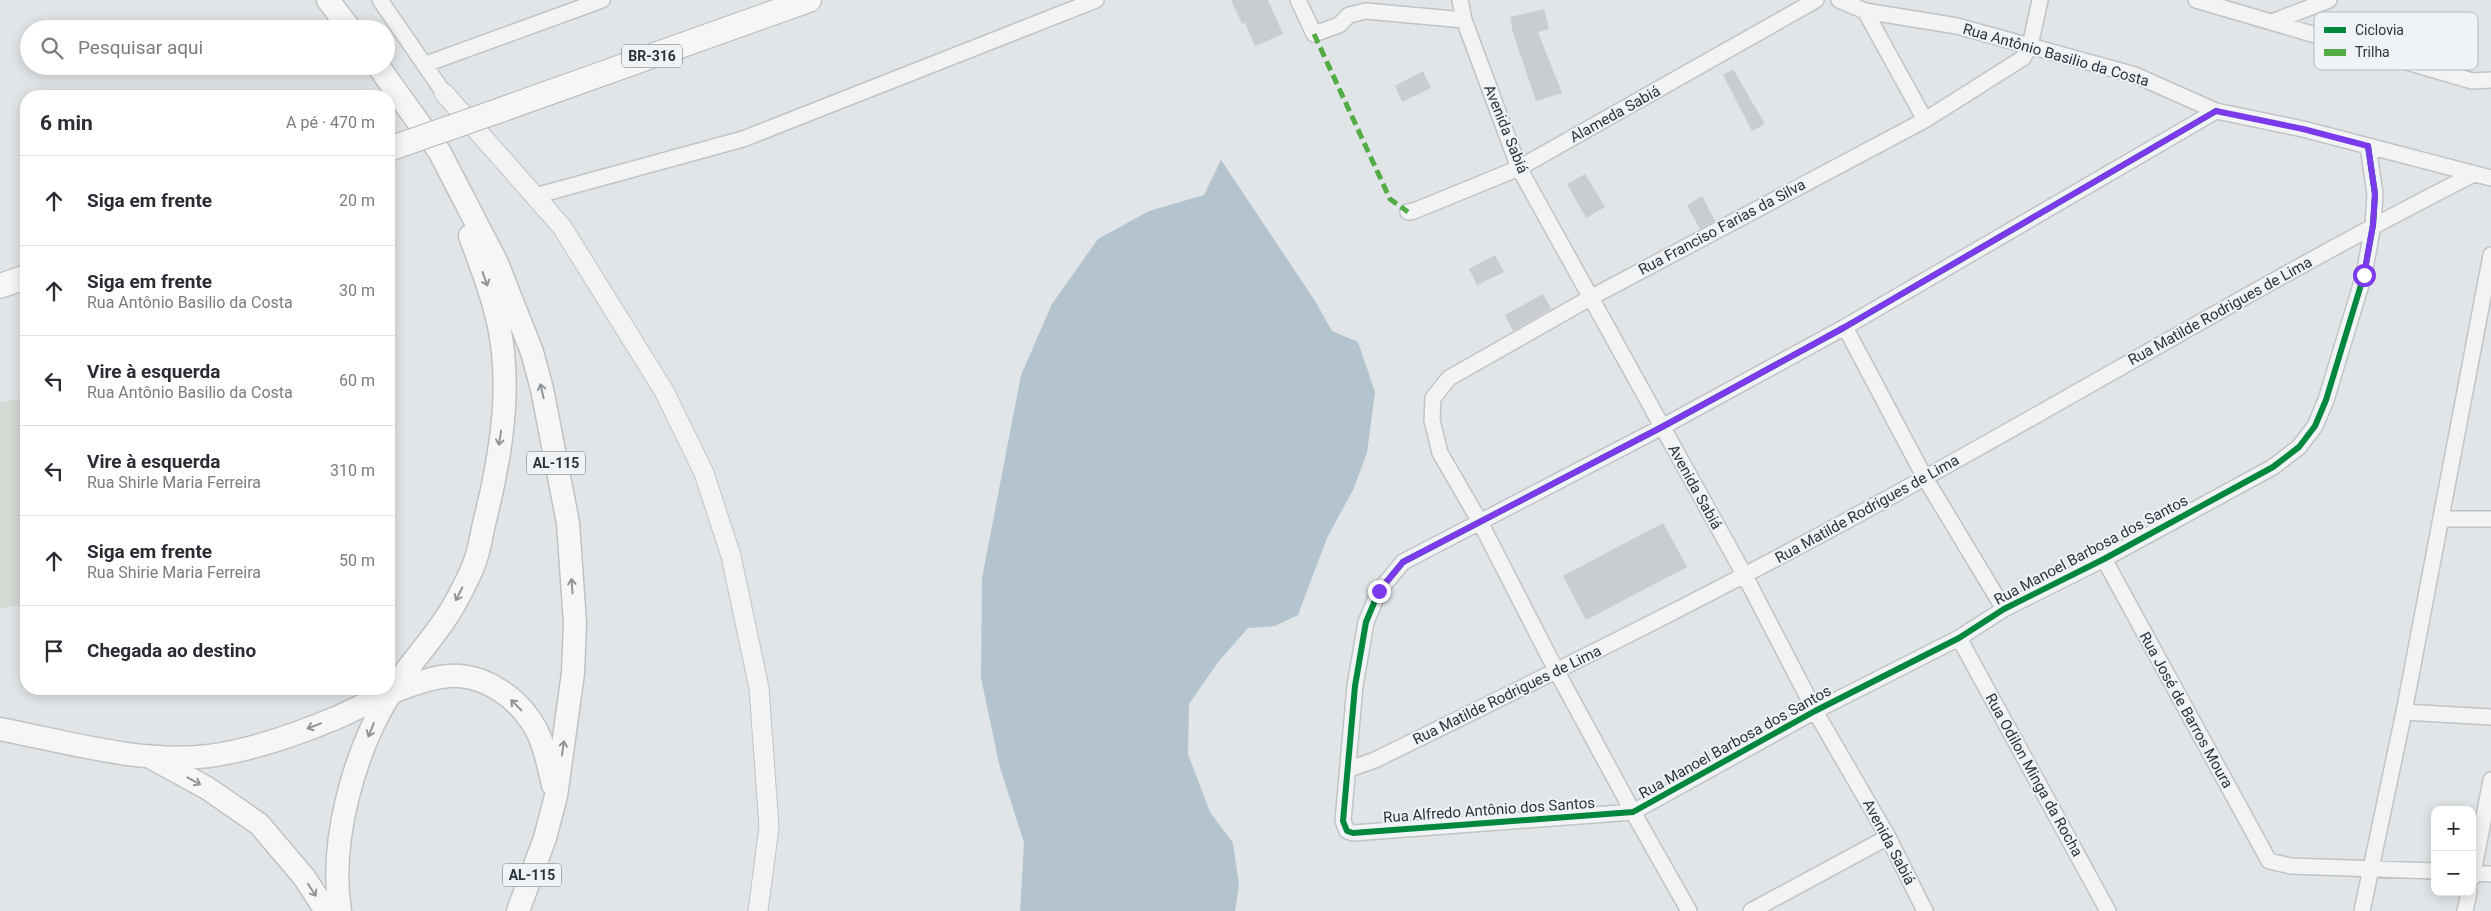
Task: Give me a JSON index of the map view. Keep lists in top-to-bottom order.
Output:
{
  "streets": {
    "highway": ["BR-316"],
    "main road": ["AL-115"],
    "street": [
      "Rua Antônio Basilio da Costa",
      "Alameda Sabiá",
      "Avenida Sabiá",
      "Rua Franciso Farias da Silva",
      "Rua Matilde Rodrigues de Lima",
      "Rua Manoel Barbosa dos Santos",
      "Rua José de Barros Moura",
      "Rua Odilon Minga da Rocha",
      "Rua Alfredo Antônio dos Santos"
    ]
  },
  "crossings": [
    ["Rua Antônio Basilio da Costa", "Rua Franciso Farias da Silva"],
    ["Rua Antônio Basilio da Costa", "Rua Matilde Rodrigues de Lima"],
    ["Alameda Sabiá", "Avenida Sabiá"],
    ["Avenida Sabiá", "Rua Franciso Farias da Silva"],
    ["Avenida Sabiá", "Rua Matilde Rodrigues de Lima"],
    ["Avenida Sabiá", "Rua Manoel Barbosa dos Santos"],
    ["Rua Matilde Rodrigues de Lima", "Rua Manoel Barbosa dos Santos"],
    ["Rua Matilde Rodrigues de Lima", "Rua Alfredo Antônio dos Santos"],
    ["Rua Manoel Barbosa dos Santos", "Rua José de Barros Moura"],
    ["Rua Manoel Barbosa dos Santos", "Rua Odilon Minga da Rocha"],
    ["Rua Manoel Barbosa dos Santos", "Rua Alfredo Antônio dos Santos"]
  ],
  "legend": ["Ciclovia", "Trilha"],
  "page": {
    "search": "Pesquisar aqui",
    "heading": ["6 min", "A pé · 470 m"],
    "list": [
      ["Siga em frente", "20 m"],
      ["Siga em frente", "Rua Antônio Basilio da Costa", "30 m"],
      ["Vire à esquerda", "Rua Antônio Basilio da Costa", "60 m"],
      ["Vire à esquerda", "Rua Shirle Maria Ferreira", "310 m"],
      ["Siga em frente", "Rua Shirie Maria Ferreira", "50 m"],
      "Chegada ao destino"
    ],
    "map_buttons": ["+", "−"]
  }
}
